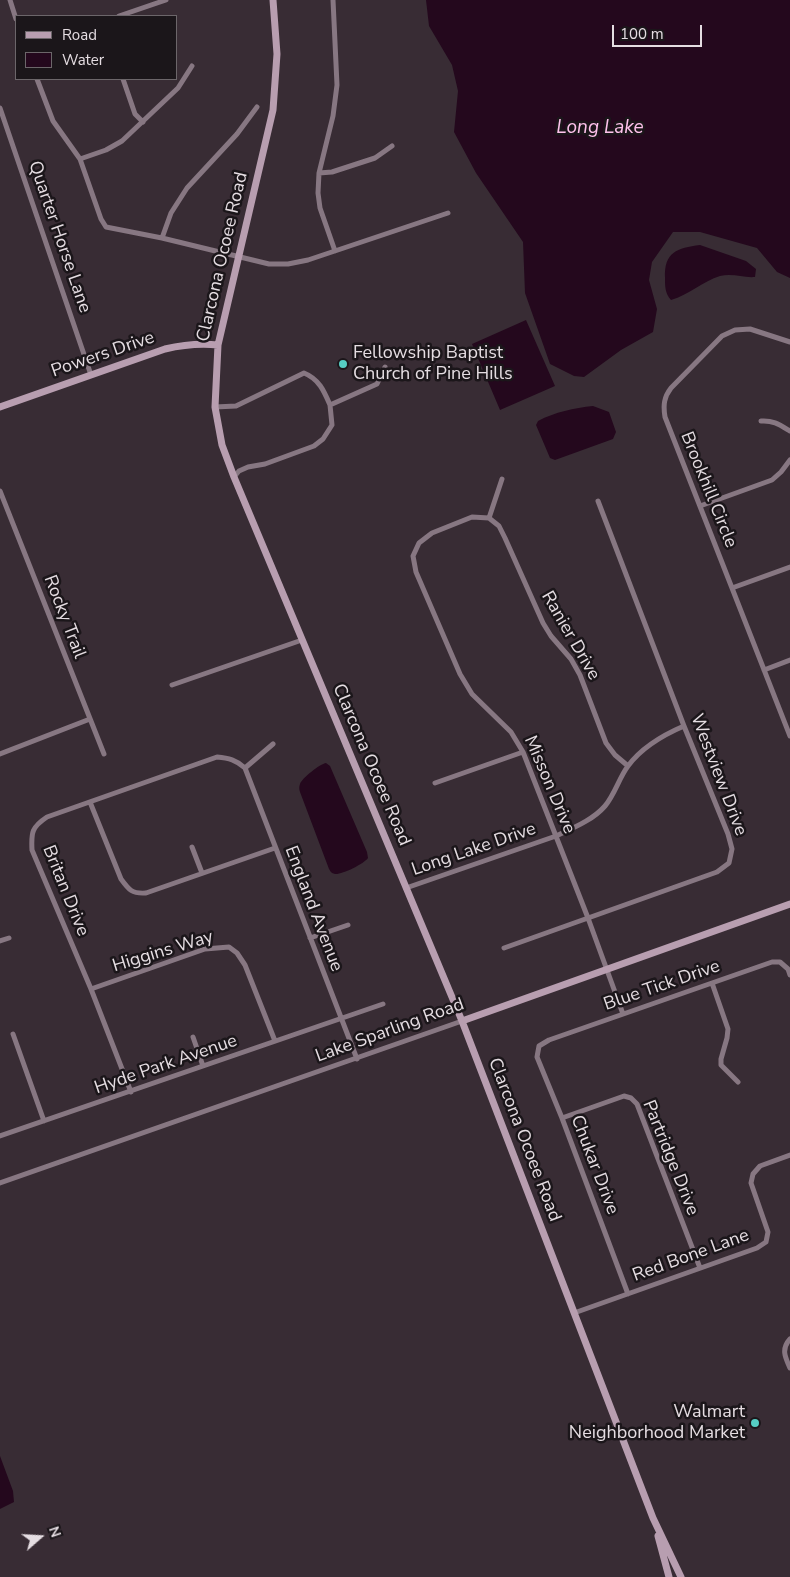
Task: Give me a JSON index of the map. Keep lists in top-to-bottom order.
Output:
{
  "streets": {
    "street": [
      "Quarter Horse Lane",
      "Clarcona Ocoee Road",
      "Powers Drive",
      "Brookhill Circle",
      "Rocky Trail",
      "Ranier Drive",
      "Westview Drive",
      "Misson Drive",
      "Long Lake Drive",
      "Britan Drive",
      "England Avenue",
      "Higgins Way",
      "Blue Tick Drive",
      "Lake Sparling Road",
      "Hyde Park Avenue",
      "Partridge Drive",
      "Chukar Drive",
      "Red Bone Lane"
    ]
  },
  "crossings": [
    ["Quarter Horse Lane", "Powers Drive"],
    ["Clarcona Ocoee Road", "Powers Drive"],
    ["Clarcona Ocoee Road", "Long Lake Drive"],
    ["Clarcona Ocoee Road", "Lake Sparling Road"],
    ["Clarcona Ocoee Road", "Red Bone Lane"],
    ["Ranier Drive", "Misson Drive"],
    ["Ranier Drive", "Long Lake Drive"],
    ["Westview Drive", "Misson Drive"],
    ["Westview Drive", "Long Lake Drive"],
    ["Misson Drive", "Long Lake Drive"],
    ["Misson Drive", "Blue Tick Drive"],
    ["Misson Drive", "Lake Sparling Road"],
    ["Britan Drive", "England Avenue"],
    ["Britan Drive", "Higgins Way"],
    ["Britan Drive", "Hyde Park Avenue"],
    ["England Avenue", "Lake Sparling Road"],
    ["England Avenue", "Hyde Park Avenue"],
    ["Higgins Way", "Hyde Park Avenue"],
    ["Blue Tick Drive", "Chukar Drive"],
    ["Partridge Drive", "Chukar Drive"],
    ["Partridge Drive", "Red Bone Lane"],
    ["Chukar Drive", "Red Bone Lane"]
  ],
  "water": ["Long Lake"],
  "places": ["Fellowship Baptist Church of Pine Hills", "Walmart Neighborhood Market"],
  "legend": ["Road", "Water"],
  "scale_bar": "100 m",
  "north": "right"
}
